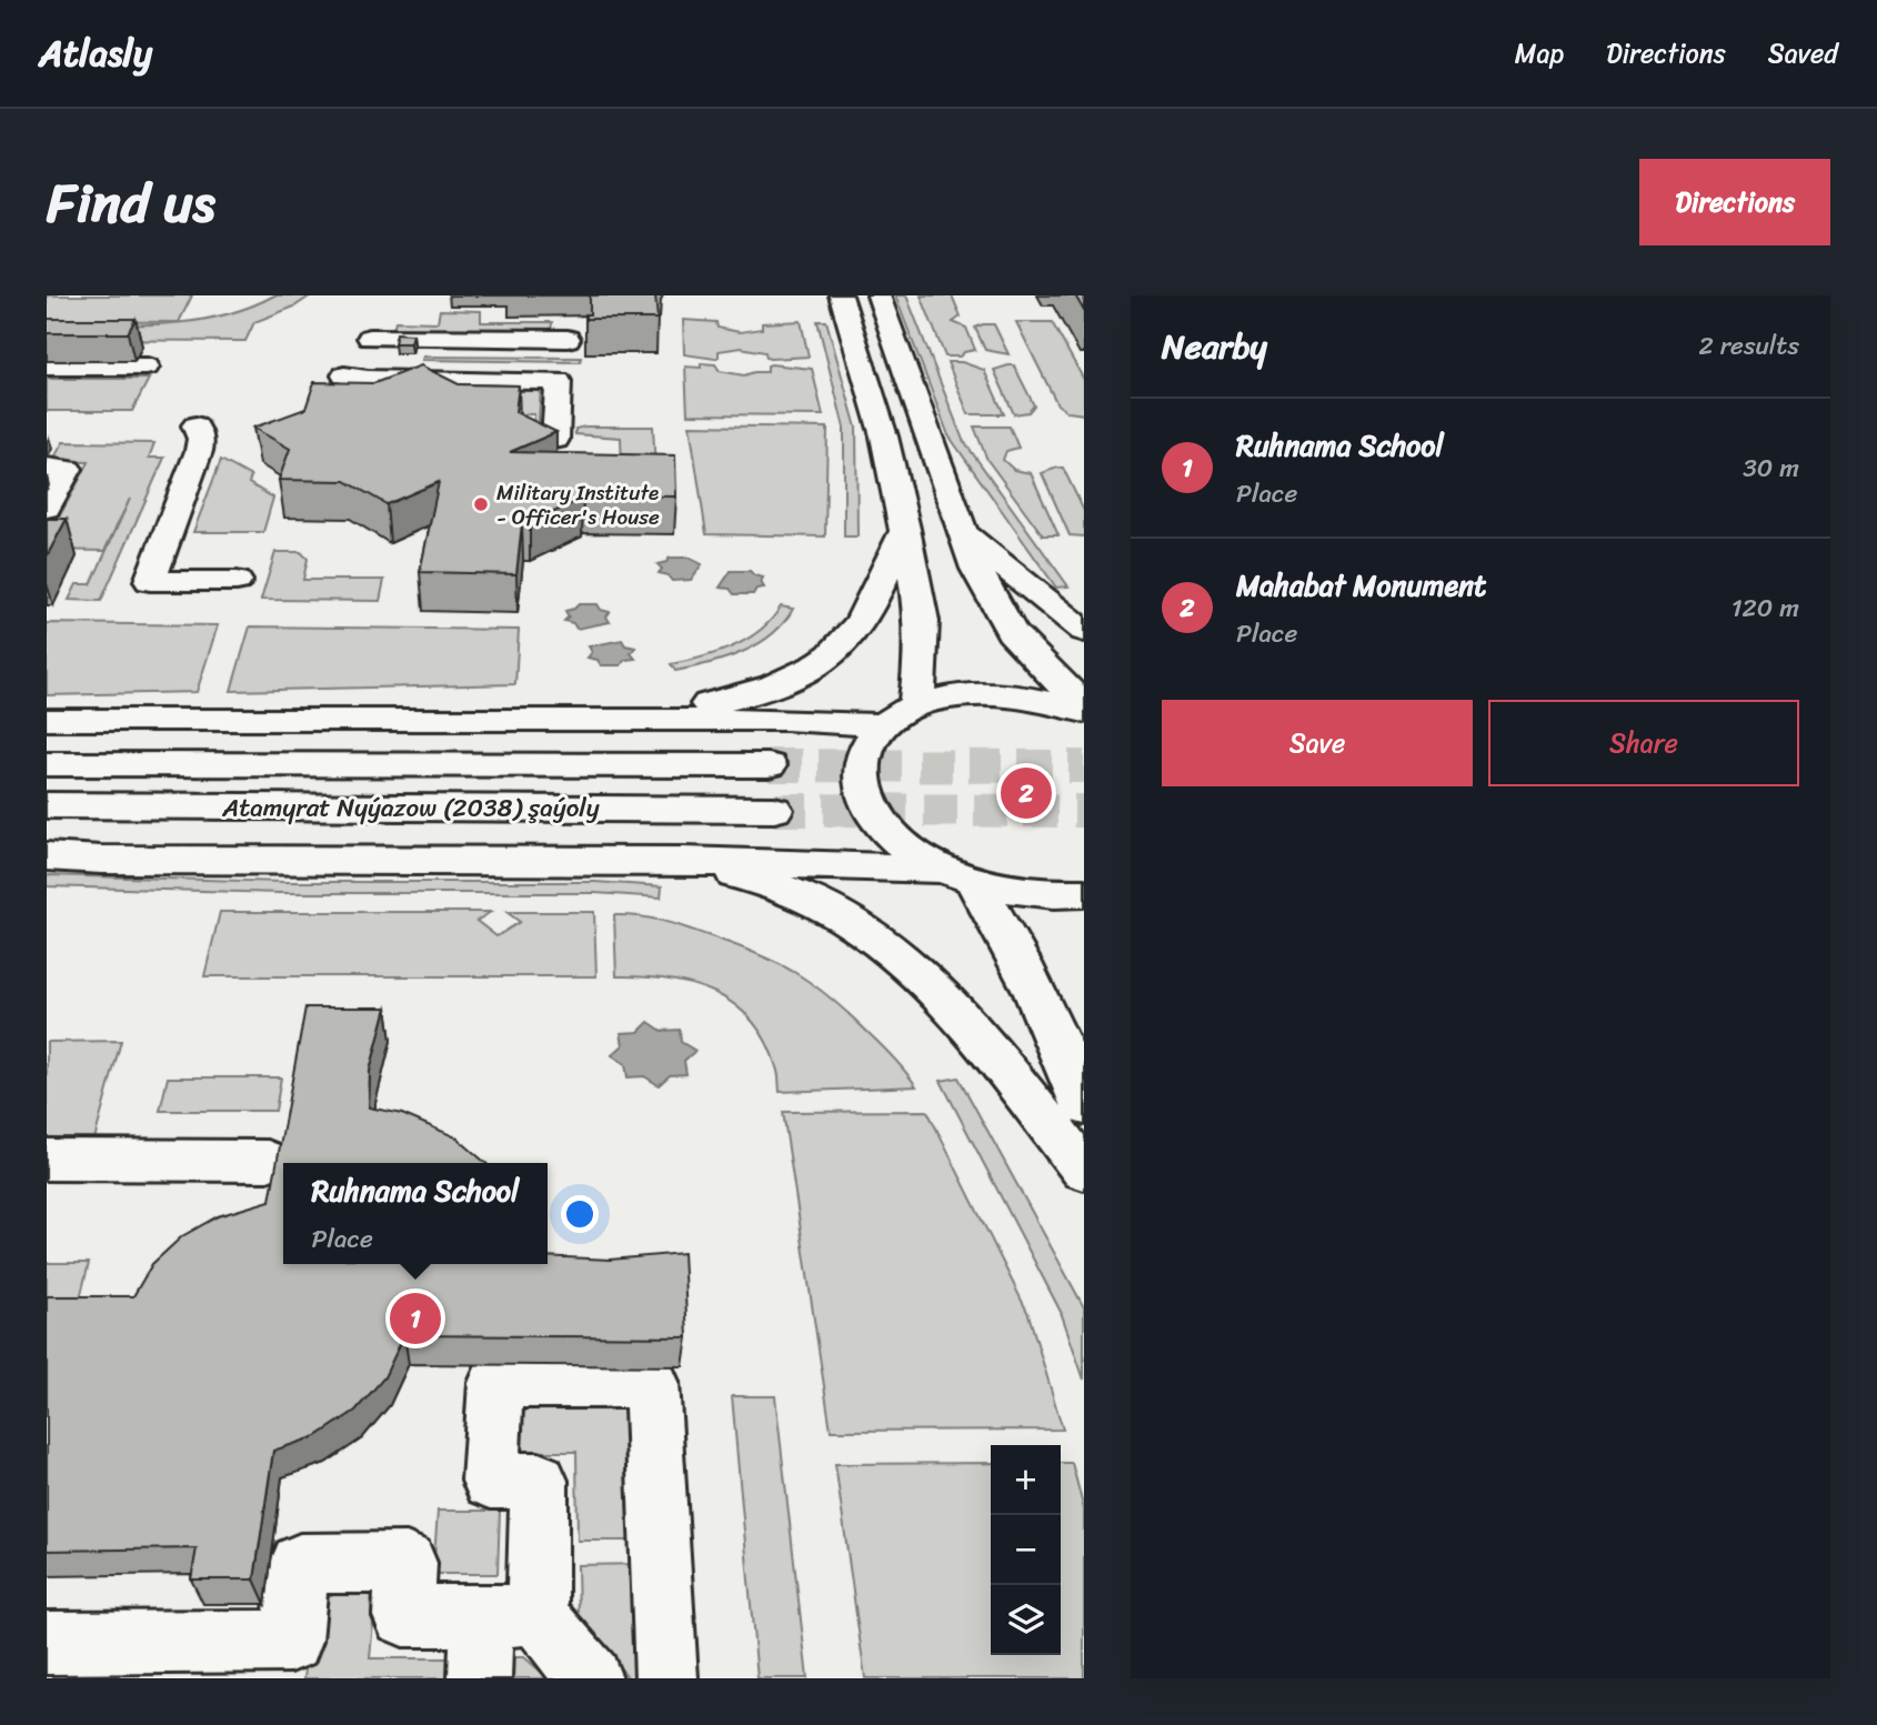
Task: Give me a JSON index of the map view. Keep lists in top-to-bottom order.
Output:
{
  "streets": {
    "main road": ["Atamyrat Nyýazow (2038) şaýoly"]
  },
  "places": ["Military Institute - Officer's House"],
  "page": {
    "header": "Atlasly",
    "nav": ["Map", "Directions", "Saved"],
    "title": "Find us",
    "buttons": [
      "Directions",
      ["Save", "Share"]
    ],
    "heading": ["Nearby", "2 results"],
    "list": [
      {
        "mark": "1",
        "name": "Ruhnama School",
        "note": "Place",
        "value": "30 m"
      },
      {
        "mark": "2",
        "name": "Mahabat Monument",
        "note": "Place",
        "value": "120 m"
      }
    ],
    "pins": ["2", "1"],
    "popup": ["Ruhnama School", "Place"],
    "map_buttons": ["+", "−"]
  }
}
